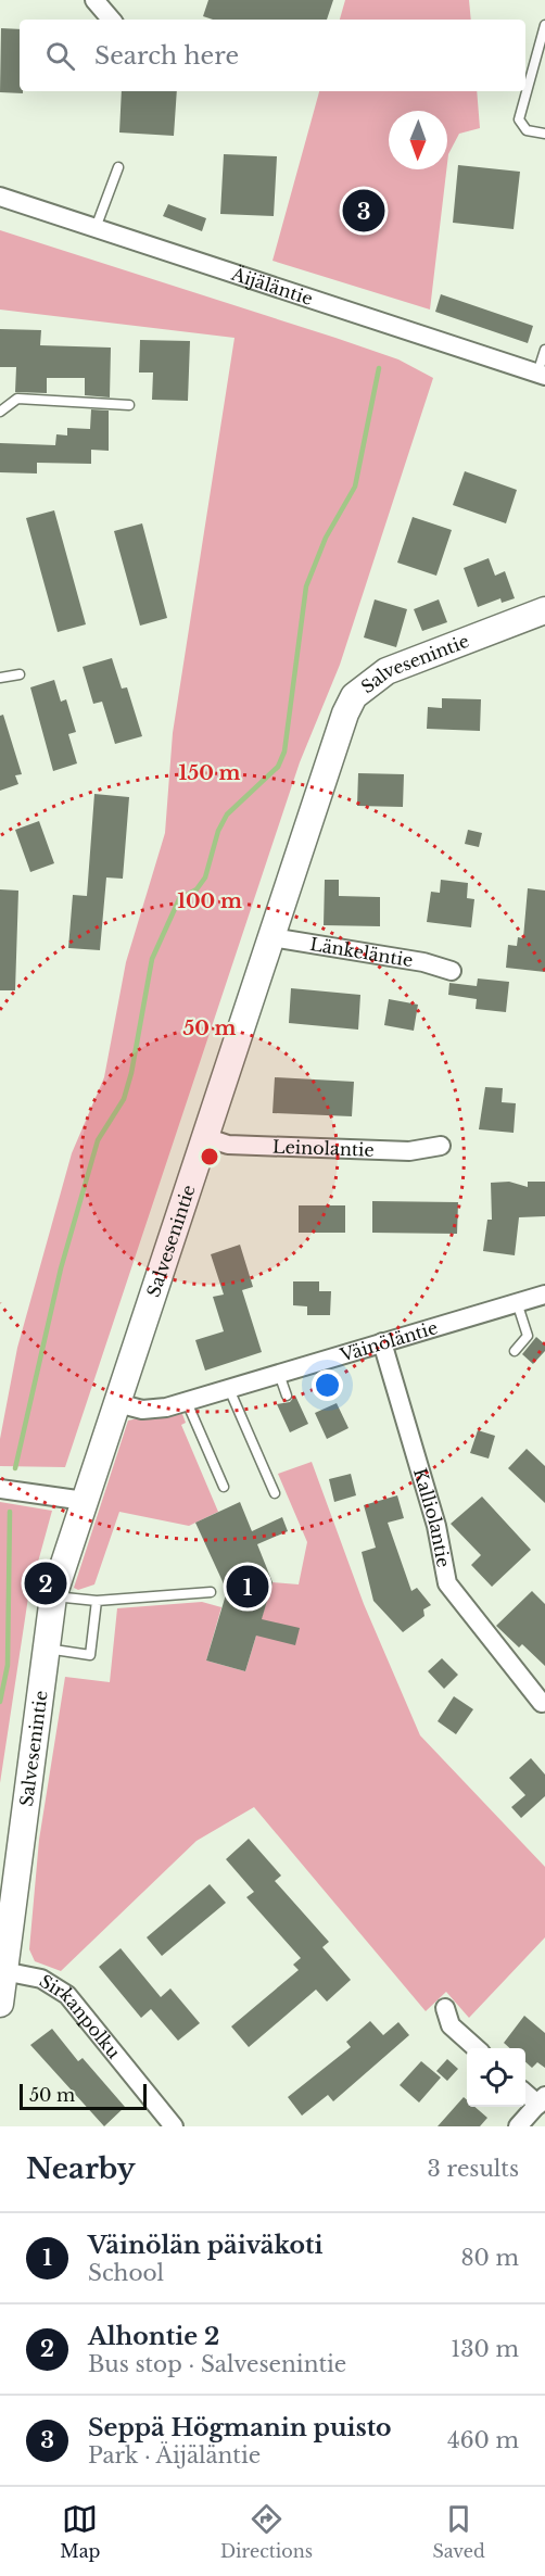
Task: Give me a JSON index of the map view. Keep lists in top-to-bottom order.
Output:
{
  "streets": {
    "street": [
      "Äijäläntie",
      "Salvesenintie",
      "Länkeläntie",
      "Leinolantie",
      "Väinöläntie",
      "Kalliolantie",
      "Sirkanpolku"
    ]
  },
  "crossings": [
    ["Salvesenintie", "Länkeläntie"],
    ["Salvesenintie", "Leinolantie"],
    ["Salvesenintie", "Väinöläntie"],
    ["Salvesenintie", "Sirkanpolku"],
    ["Väinöläntie", "Kalliolantie"]
  ],
  "scale_bar": "50 m",
  "north": "bottom",
  "page": {
    "search": "Search here",
    "pins": ["3", "2", "1"],
    "scale": "50 m",
    "heading": ["Nearby", "3 results"],
    "list": [
      {
        "mark": "1",
        "name": "Väinölän päiväkoti",
        "note": "School",
        "value": "80 m"
      },
      {
        "mark": "2",
        "name": "Alhontie 2",
        "note": "Bus stop · Salvesenintie",
        "value": "130 m"
      },
      {
        "mark": "3",
        "name": "Seppä Högmanin puisto",
        "note": "Park · Äijäläntie",
        "value": "460 m"
      }
    ],
    "nav": ["Map", "Directions", "Saved"]
  },
  "rings": ["150 m", "100 m", "50 m"]
}
